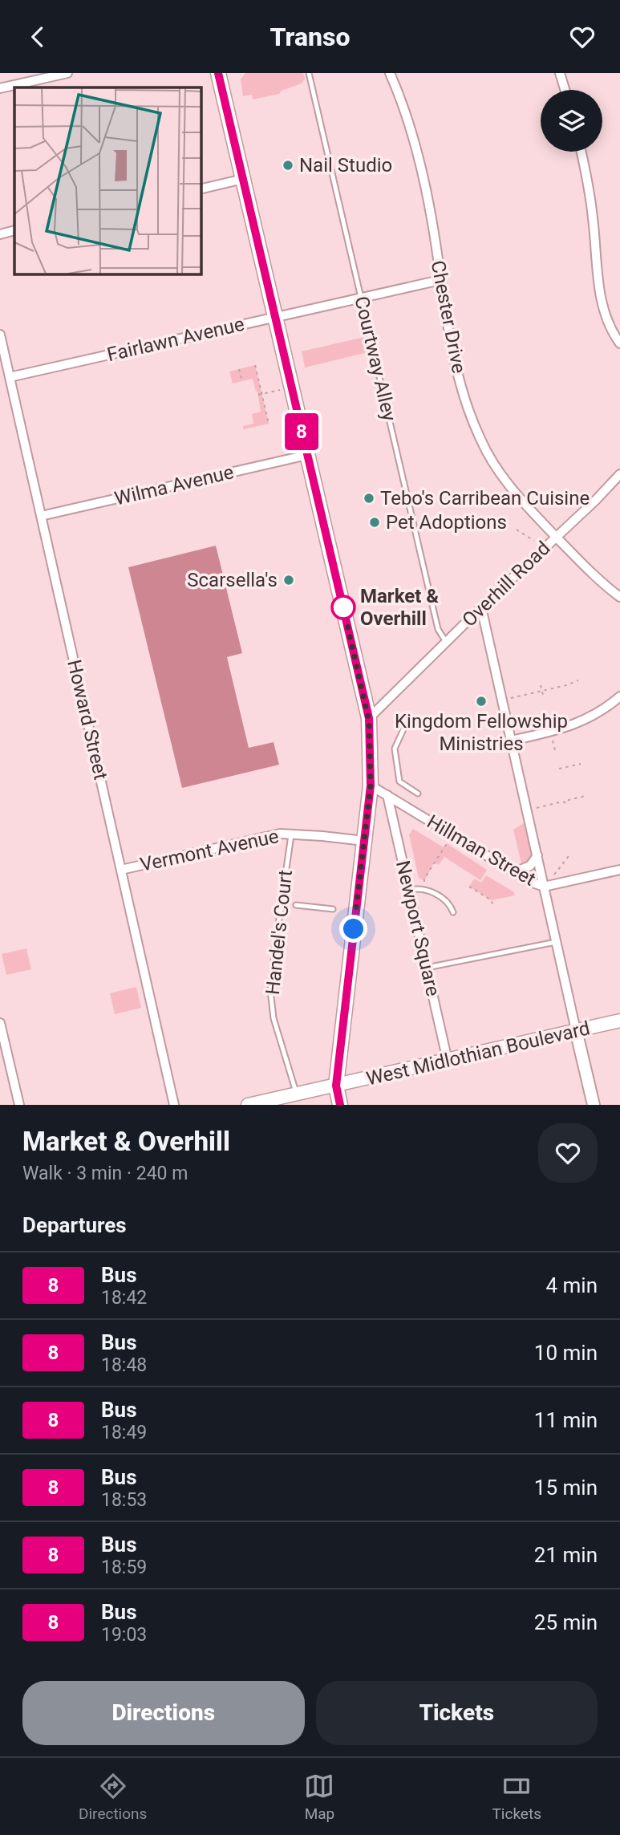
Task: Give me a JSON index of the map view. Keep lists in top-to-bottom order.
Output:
{
  "streets": {
    "main road": ["West Midlothian Boulevard"],
    "street": [
      "Chester Drive",
      "Fairlawn Avenue",
      "Wilma Avenue",
      "Overhill Road",
      "Howard Street",
      "Vermont Avenue",
      "Hillman Street",
      "Newport Square"
    ],
    "lane": ["Courtway Alley", "Handel's Court"]
  },
  "crossings": [
    ["Chester Drive", "Fairlawn Avenue"],
    ["Chester Drive", "Overhill Road"],
    ["Fairlawn Avenue", "Courtway Alley"],
    ["Fairlawn Avenue", "Howard Street"],
    ["Courtway Alley", "Overhill Road"],
    ["Wilma Avenue", "Howard Street"],
    ["Howard Street", "Vermont Avenue"],
    ["Vermont Avenue", "Handel's Court"],
    ["Hillman Street", "Newport Square"],
    ["Hillman Street", "West Midlothian Boulevard"],
    ["Newport Square", "West Midlothian Boulevard"],
    ["Handel's Court", "West Midlothian Boulevard"]
  ],
  "places": [
    "Nail Studio",
    "Tebo's Carribean Cuisine",
    "Pet Adoptions",
    "Scarsella's",
    "Market & Overhill",
    "Kingdom Fellowship Ministries"
  ],
  "lines": ["bus line 8"],
  "page": {
    "header": "Transo",
    "on_map": "8",
    "heading": [
      ["Market & Overhill", "Walk · 3 min · 240 m"],
      "Departures"
    ],
    "list": [
      {
        "mark": "8",
        "name": "Bus",
        "note": "18:42",
        "value": "4 min"
      },
      {
        "mark": "8",
        "name": "Bus",
        "note": "18:48",
        "value": "10 min"
      },
      {
        "mark": "8",
        "name": "Bus",
        "note": "18:49",
        "value": "11 min"
      },
      {
        "mark": "8",
        "name": "Bus",
        "note": "18:53",
        "value": "15 min"
      },
      {
        "mark": "8",
        "name": "Bus",
        "note": "18:59",
        "value": "21 min"
      },
      {
        "mark": "8",
        "name": "Bus",
        "note": "19:03",
        "value": "25 min"
      }
    ],
    "buttons": ["Directions", "Tickets"],
    "tabs": ["Directions", "Map", "Tickets"]
  }
}
